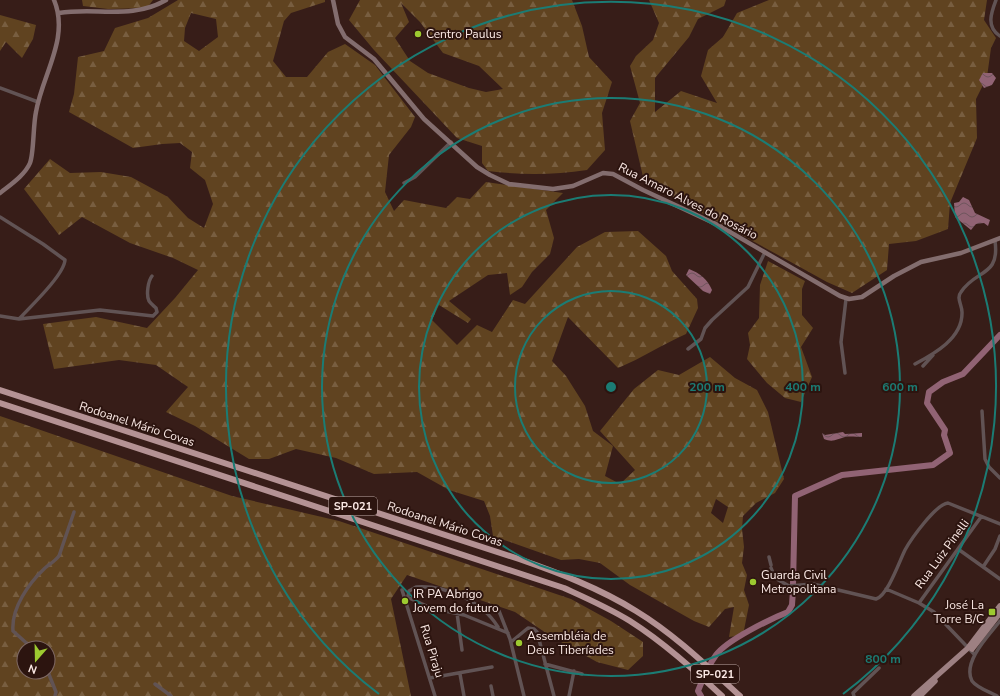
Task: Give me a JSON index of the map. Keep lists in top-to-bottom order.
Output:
{
  "streets": {
    "highway": ["Rodoanel Mário Covas", "SP-021"],
    "street": ["Rua Amaro Alves do Rosário", "Rua Luiz Pinelli", "Rua Piraju"]
  },
  "places": {
    "other": [
      "Centro Paulus",
      "Guarda Civil Metropolitana",
      "IR PA Abrigo Jovem do futuro",
      "Assembléia de Deus Tiberíades"
    ],
    "transit": ["José La Torre B/C"]
  },
  "north": "bottom",
  "rings": [
    "200 m",
    "400 m",
    "600 m",
    "800 m"
  ]
}
